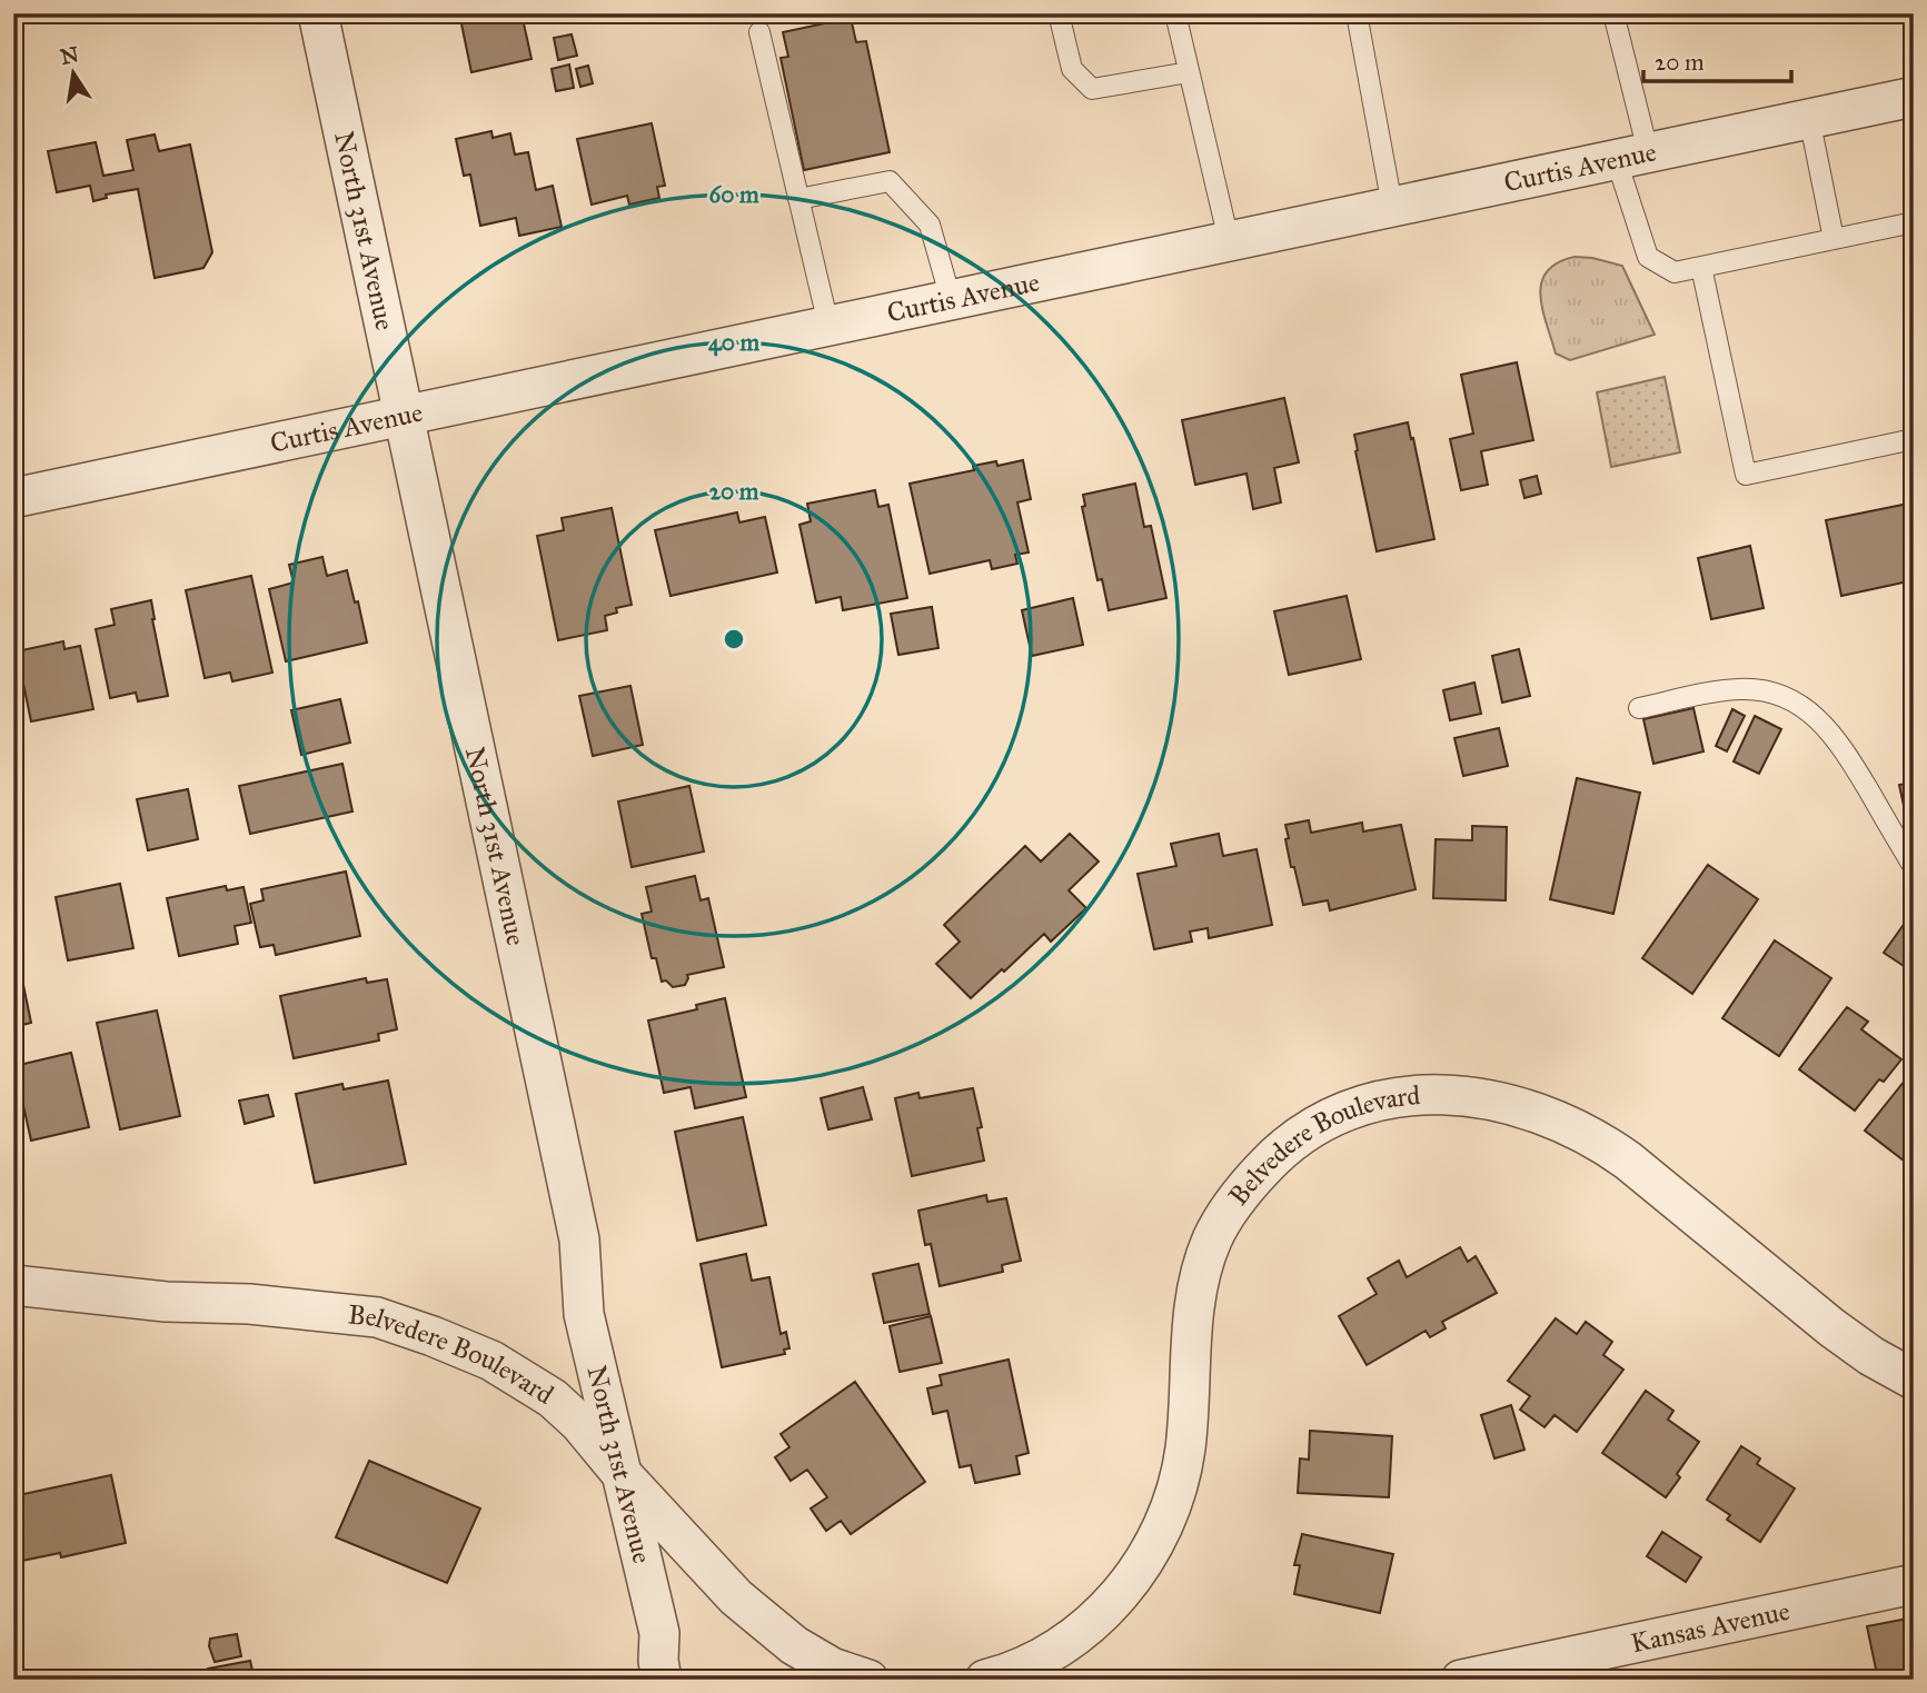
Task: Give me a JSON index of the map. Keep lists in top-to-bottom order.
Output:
{
  "streets": {
    "street": [
      "Curtis Avenue",
      "North 31st Avenue",
      "Belvedere Boulevard",
      "Kansas Avenue"
    ]
  },
  "crossings": [
    ["Curtis Avenue", "North 31st Avenue"],
    ["North 31st Avenue", "Belvedere Boulevard"]
  ],
  "scale_bar": "20 m",
  "north": "top",
  "rings": ["60 m", "40 m", "20 m"]
}
